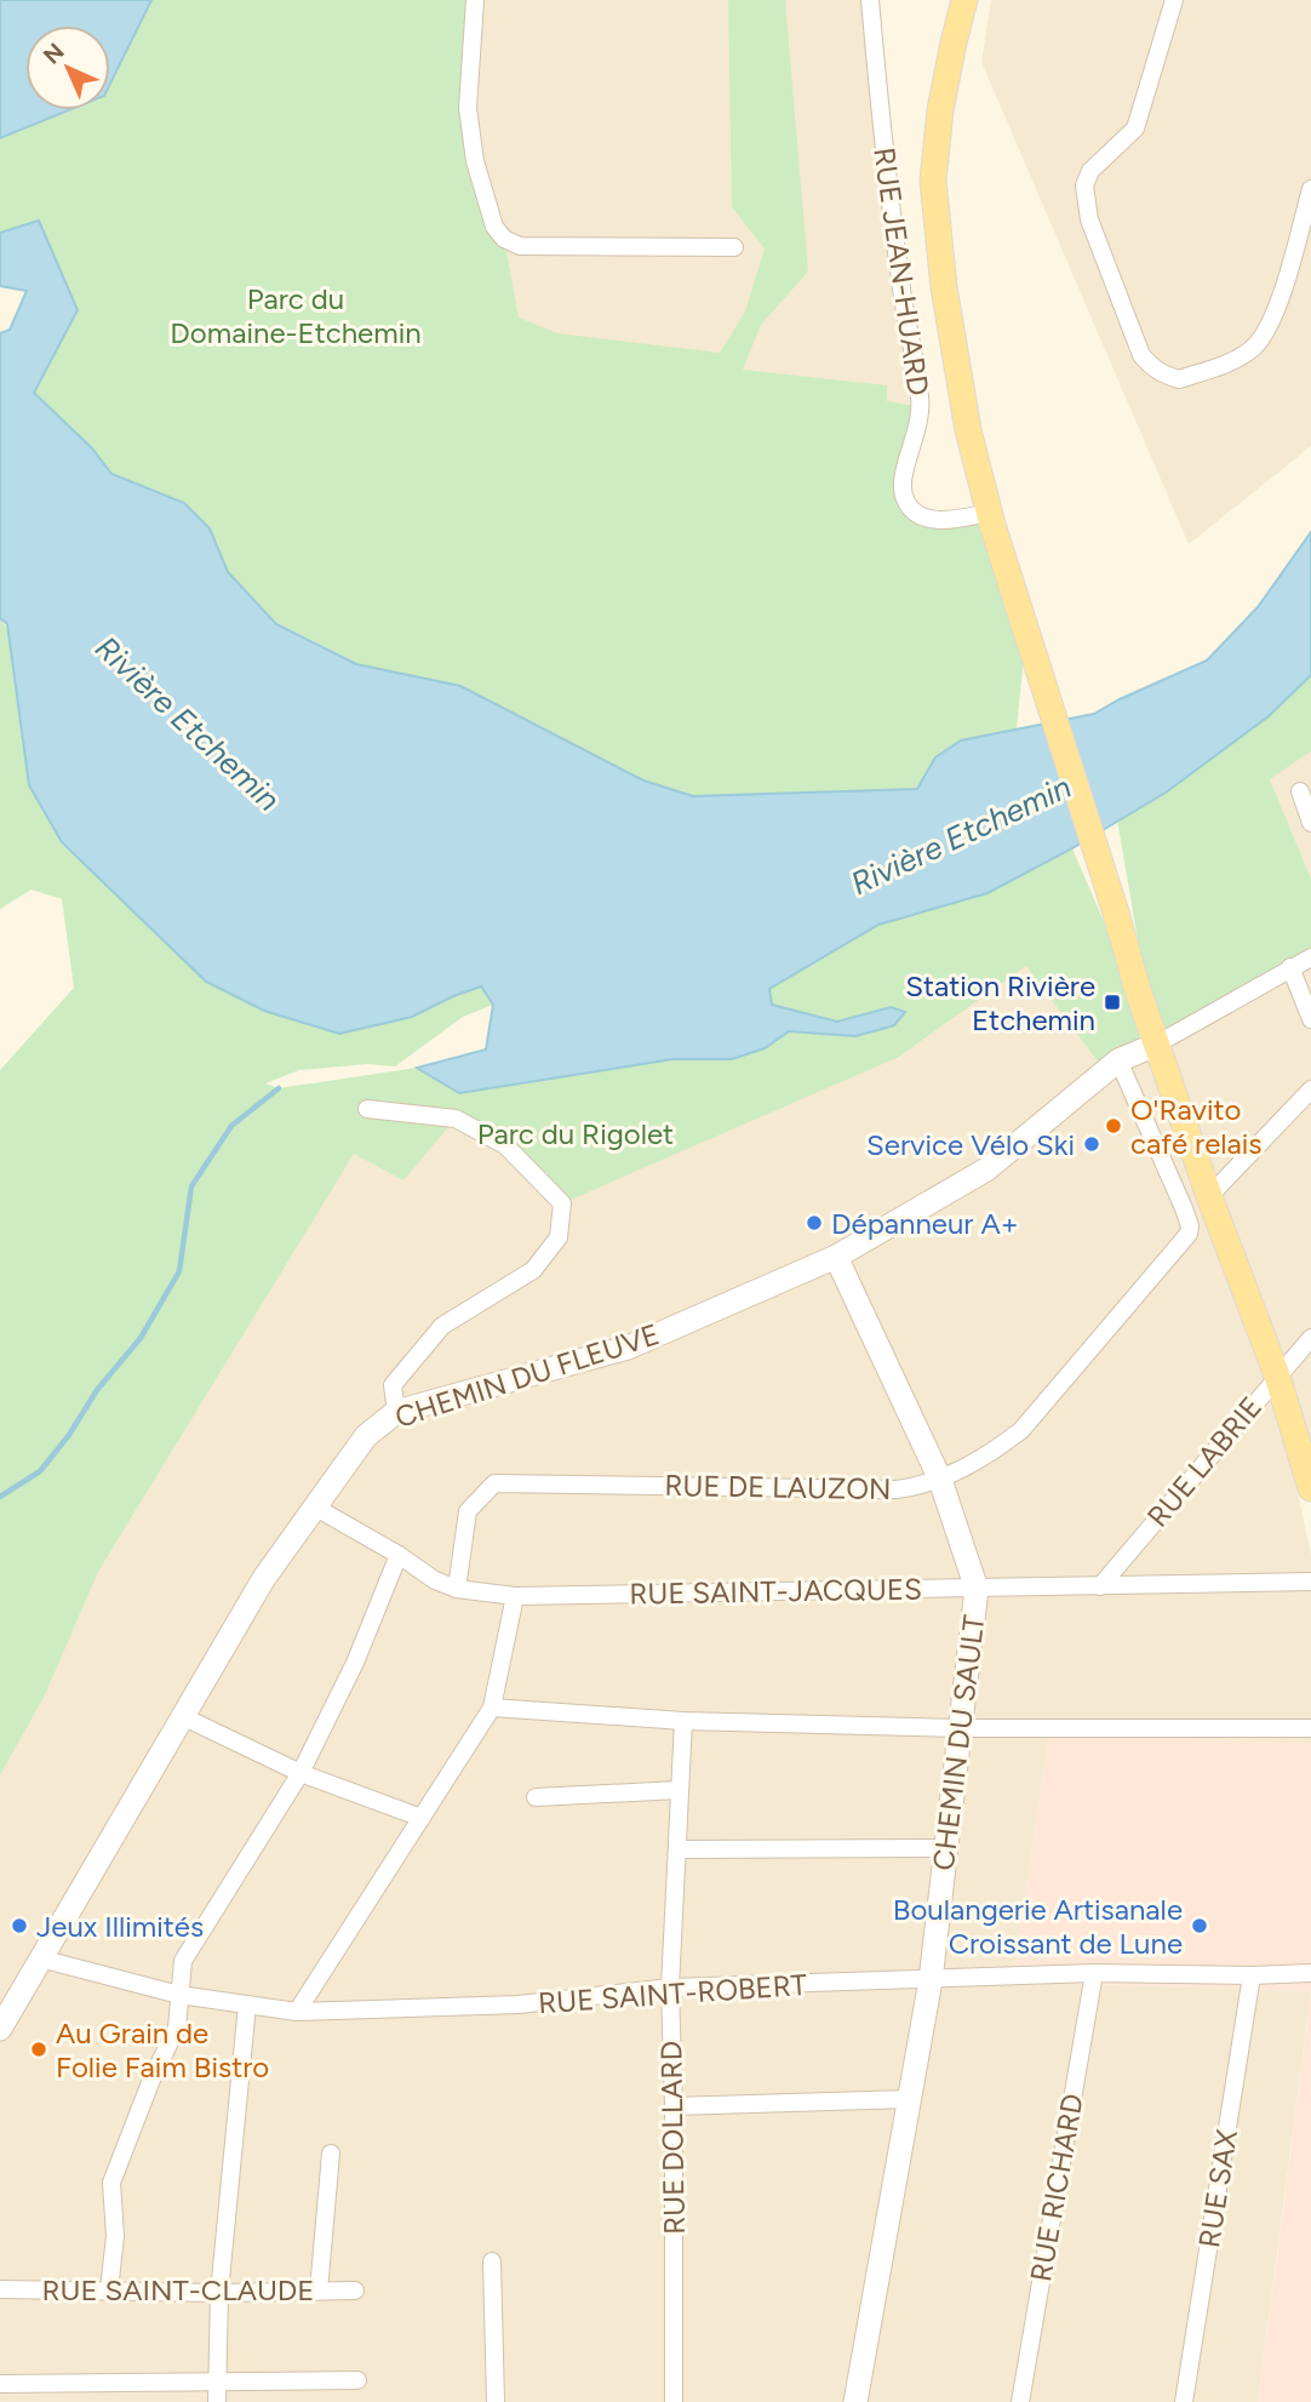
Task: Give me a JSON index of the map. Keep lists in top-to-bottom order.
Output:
{
  "streets": {
    "street": [
      "RUE JEAN-HUARD",
      "CHEMIN DU FLEUVE",
      "RUE LABRIE",
      "RUE DE LAUZON",
      "RUE SAINT-JACQUES",
      "CHEMIN DU SAULT",
      "RUE SAINT-ROBERT",
      "RUE DOLLARD",
      "RUE RICHARD",
      "RUE SAX",
      "RUE SAINT-CLAUDE"
    ]
  },
  "crossings": [
    ["CHEMIN DU FLEUVE", "RUE DE LAUZON"],
    ["CHEMIN DU FLEUVE", "RUE SAINT-JACQUES"],
    ["CHEMIN DU FLEUVE", "CHEMIN DU SAULT"],
    ["CHEMIN DU FLEUVE", "RUE SAINT-ROBERT"],
    ["RUE LABRIE", "RUE SAINT-JACQUES"],
    ["RUE DE LAUZON", "RUE SAINT-JACQUES"],
    ["RUE DE LAUZON", "CHEMIN DU SAULT"],
    ["RUE SAINT-JACQUES", "CHEMIN DU SAULT"],
    ["CHEMIN DU SAULT", "RUE SAINT-ROBERT"],
    ["RUE SAINT-ROBERT", "RUE DOLLARD"],
    ["RUE SAINT-ROBERT", "RUE RICHARD"],
    ["RUE SAINT-ROBERT", "RUE SAX"]
  ],
  "water": ["Rivière Etchemin"],
  "parks": ["Parc du Domaine-Etchemin", "Parc du Rigolet"],
  "places": {
    "transit": ["Station Rivière Etchemin"],
    "other": [
      "O'Ravito café relais",
      "Service Vélo Ski",
      "Dépanneur A+",
      "Jeux Illimités",
      "Boulangerie Artisanale Croissant de Lune",
      "Au Grain de Folie Faim Bistro"
    ]
  },
  "north": "top left"
}
